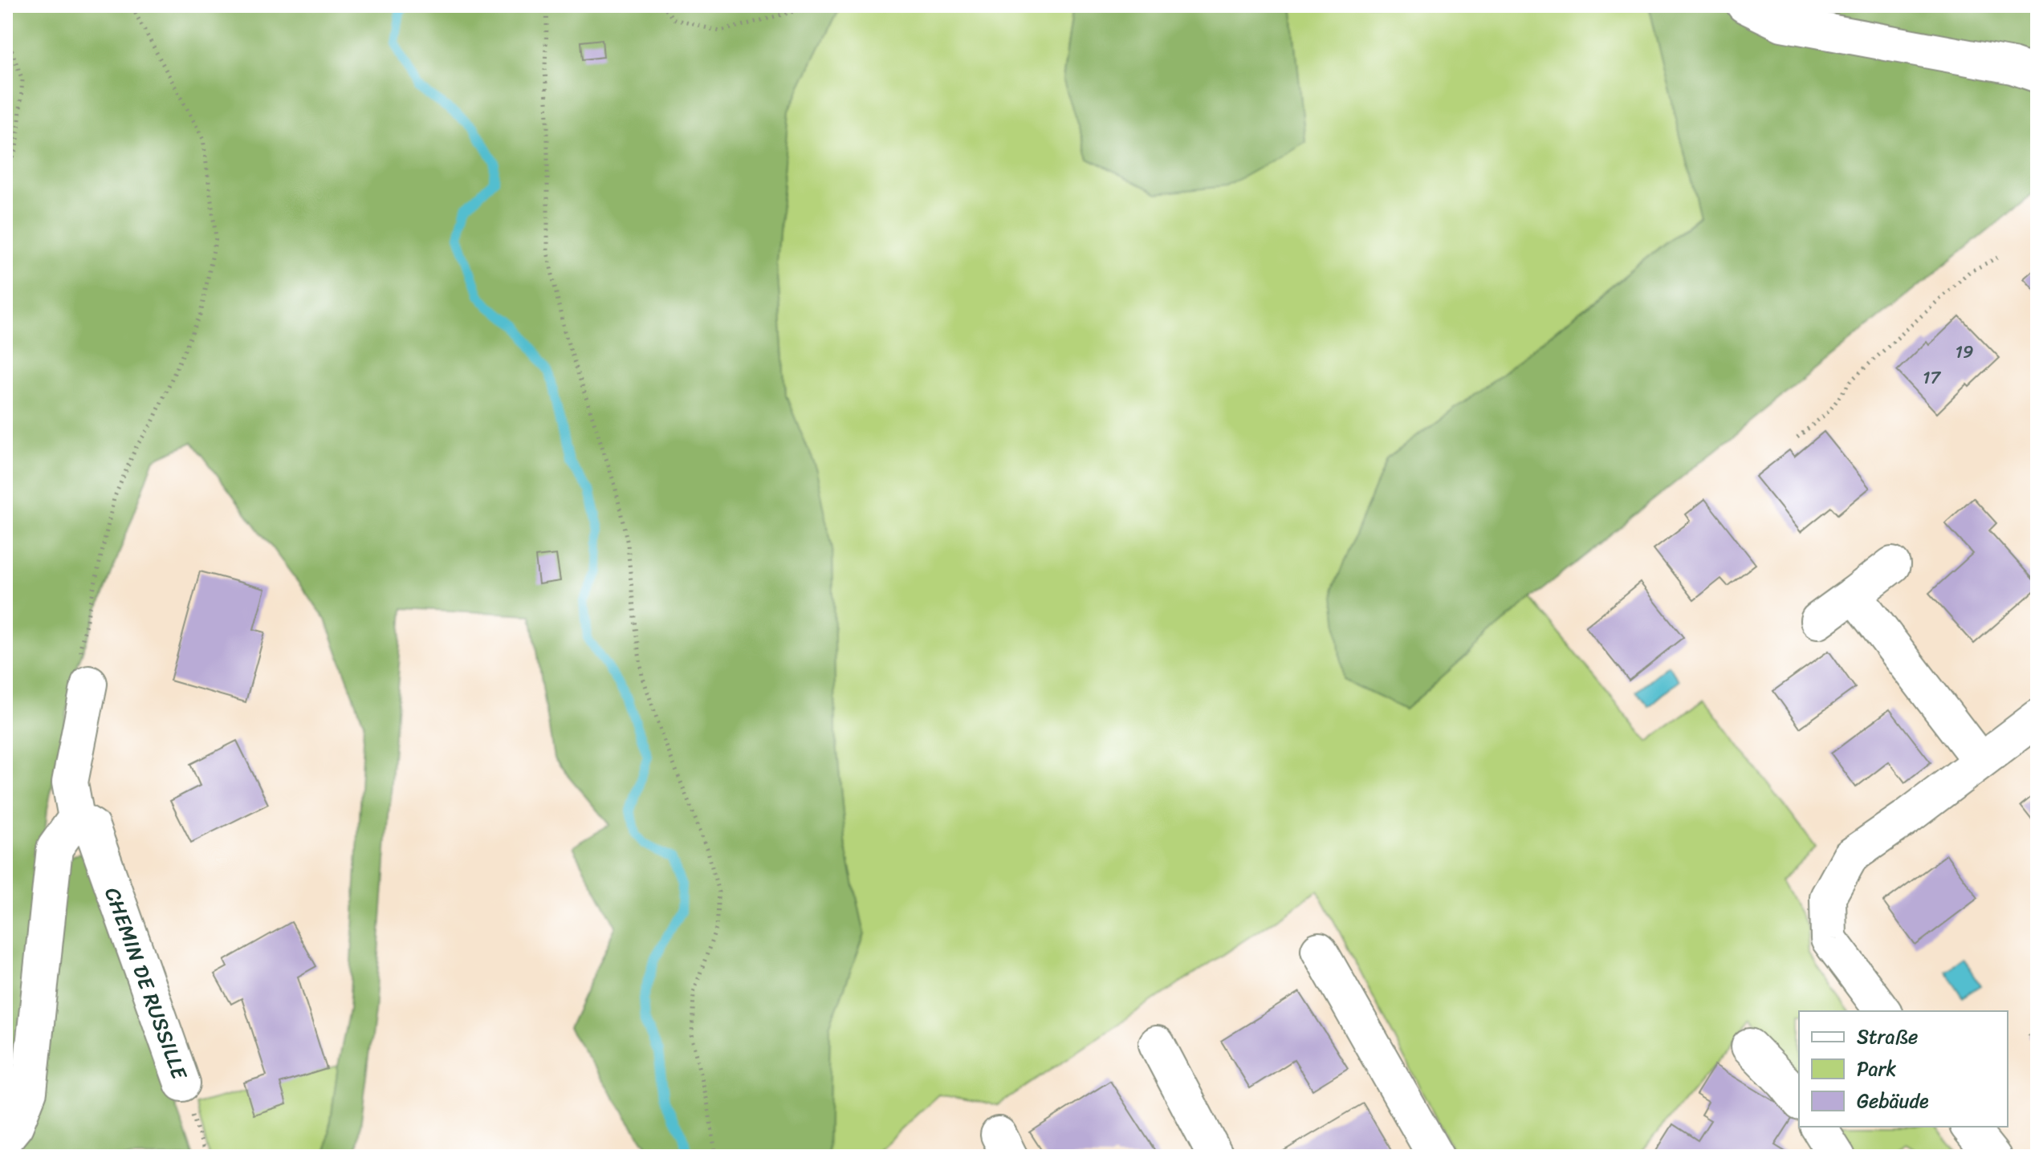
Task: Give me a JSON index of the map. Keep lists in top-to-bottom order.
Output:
{
  "streets": {
    "street": ["CHEMIN DE RUSSILLE"]
  },
  "house_numbers": ["19", "17"],
  "legend": ["Straße", "Park", "Gebäude"]
}
